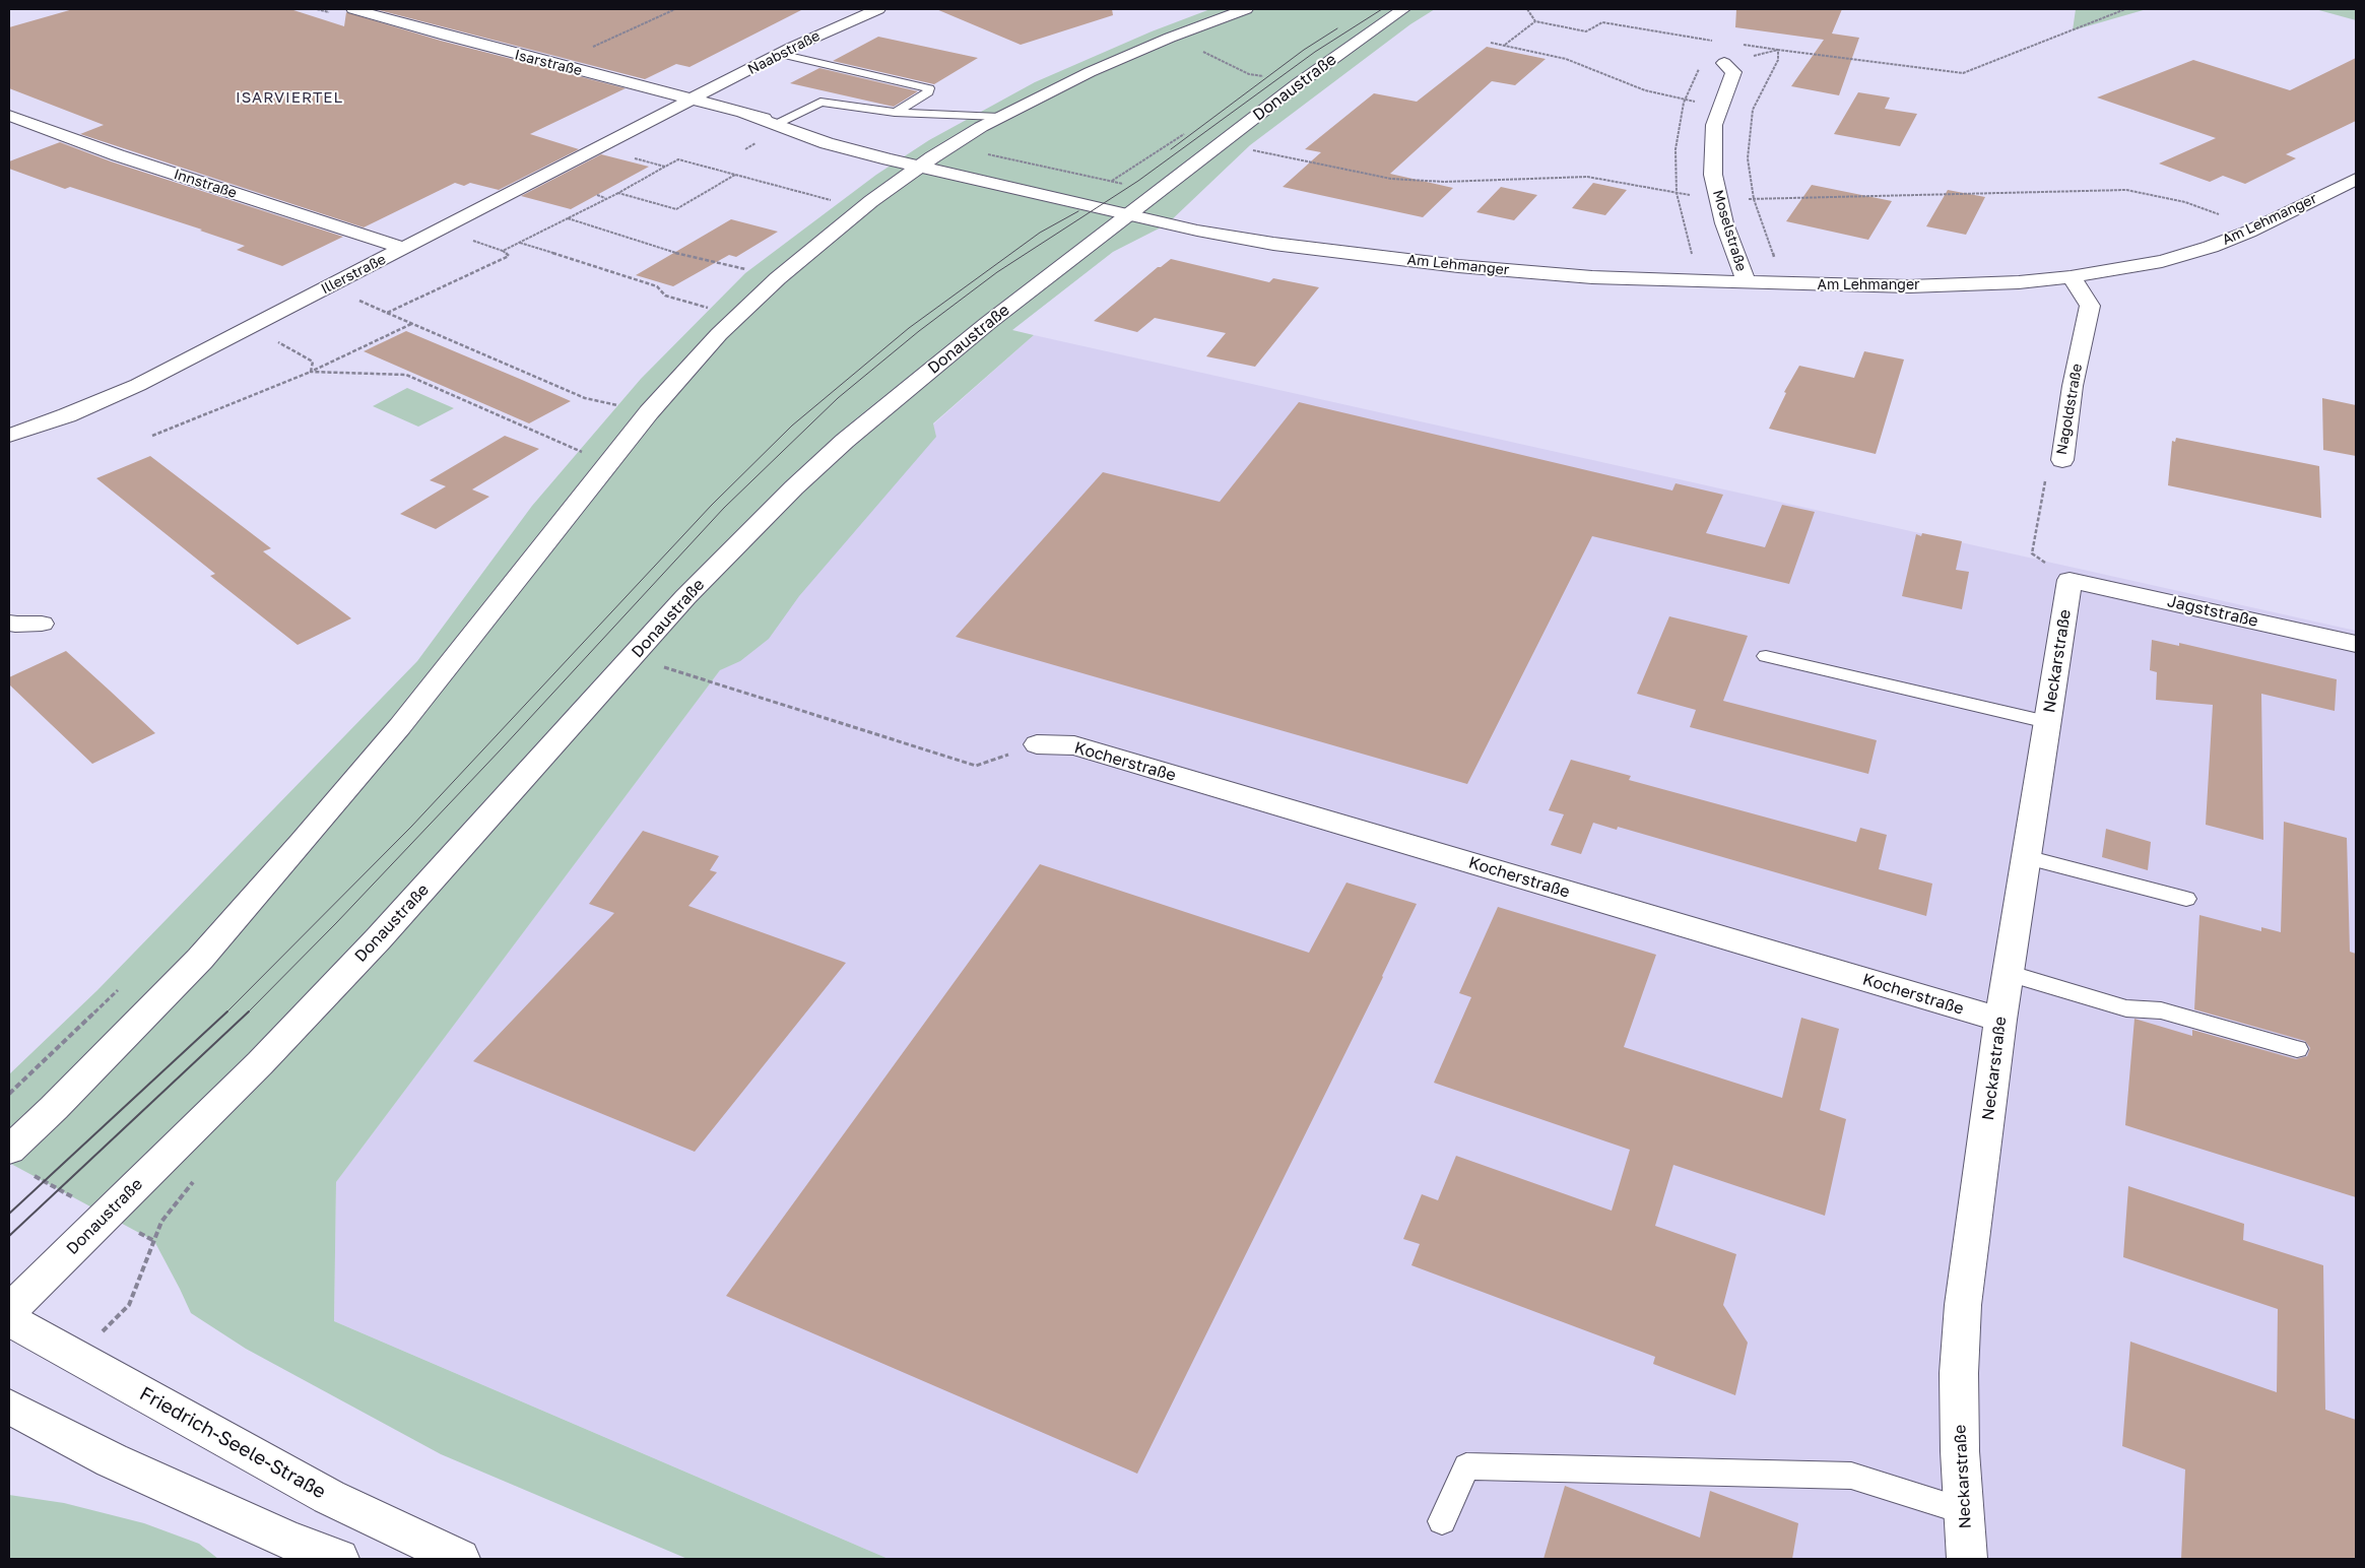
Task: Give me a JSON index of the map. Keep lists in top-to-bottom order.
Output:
{
  "streets": {
    "street": [
      "Naabstraße",
      "Isarstraße",
      "Donaustraße",
      "Innstraße",
      "Am Lehmanger",
      "Moselstraße",
      "Illerstraße",
      "Nagoldstraße",
      "Jagststraße",
      "Neckarstraße",
      "Kocherstraße",
      "Friedrich-Seele-Straße"
    ]
  },
  "crossings": [
    ["Naabstraße", "Isarstraße"],
    ["Naabstraße", "Illerstraße"],
    ["Isarstraße", "Am Lehmanger"],
    ["Isarstraße", "Illerstraße"],
    ["Donaustraße", "Am Lehmanger"],
    ["Innstraße", "Illerstraße"],
    ["Am Lehmanger", "Moselstraße"],
    ["Am Lehmanger", "Nagoldstraße"],
    ["Nagoldstraße", "Jagststraße"],
    ["Nagoldstraße", "Neckarstraße"],
    ["Jagststraße", "Neckarstraße"],
    ["Neckarstraße", "Kocherstraße"]
  ],
  "districts": ["ISARVIERTEL"]
}
